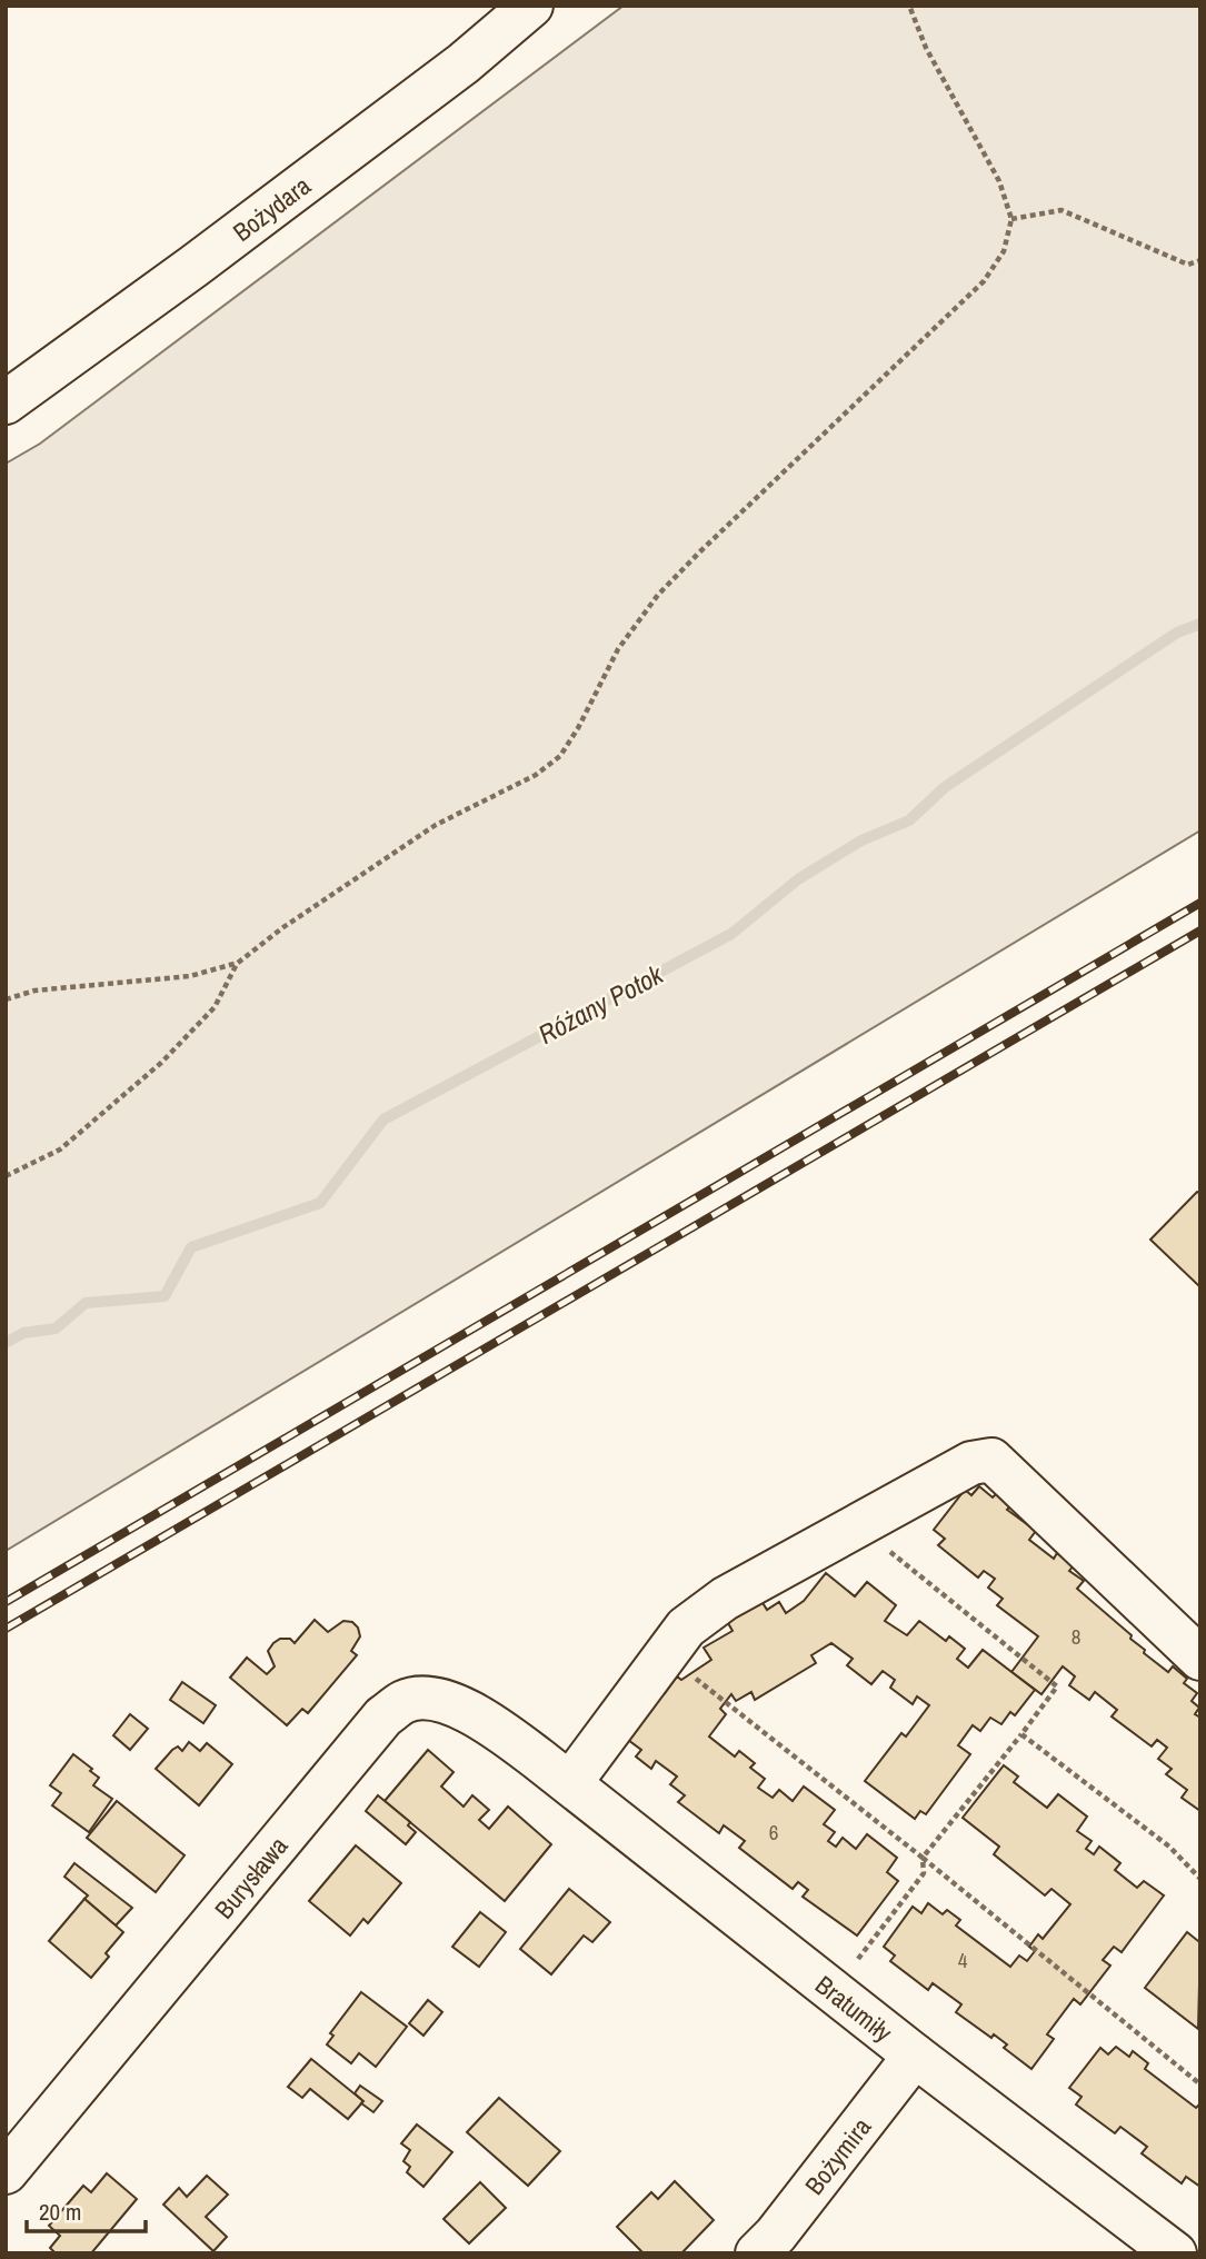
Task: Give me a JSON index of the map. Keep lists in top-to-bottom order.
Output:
{
  "streets": {
    "street": [
      "Bożydara",
      "Burysława",
      "Bratumiły",
      "Bożymira"
    ]
  },
  "crossings": [
    ["Burysława", "Bratumiły"],
    ["Bratumiły", "Bożymira"]
  ],
  "water": ["Różany Potok"],
  "house_numbers": ["8", "6", "4"],
  "scale_bar": "20 m"
}
